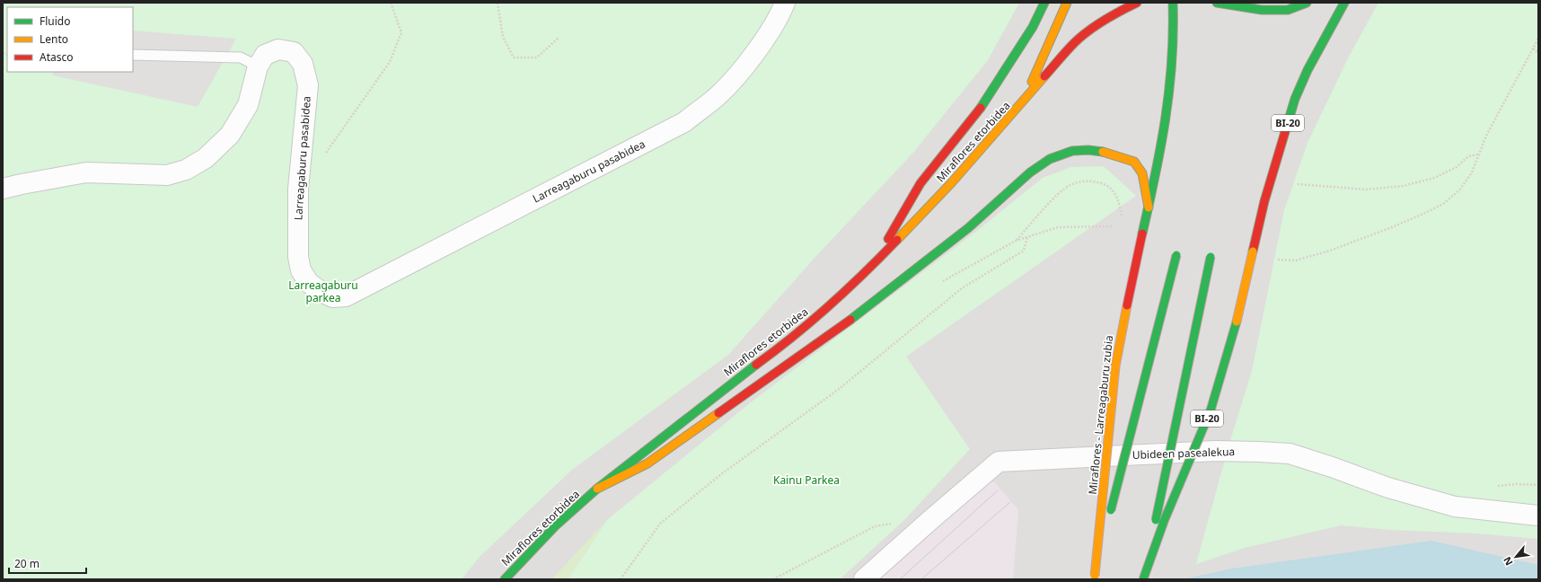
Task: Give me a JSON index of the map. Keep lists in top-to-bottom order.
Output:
{
  "streets": {
    "main road": ["BI-20", "Miraflores etorbidea", "Miraflores - Larreagaburu zubia"],
    "street": ["Larreagaburu pasabidea", "Ubideen pasealekua"]
  },
  "parks": ["Larreagaburu parkea", "Kainu Parkea"],
  "legend": ["Fluido", "Lento", "Atasco"],
  "scale_bar": "20 m",
  "north": "bottom left"
}
